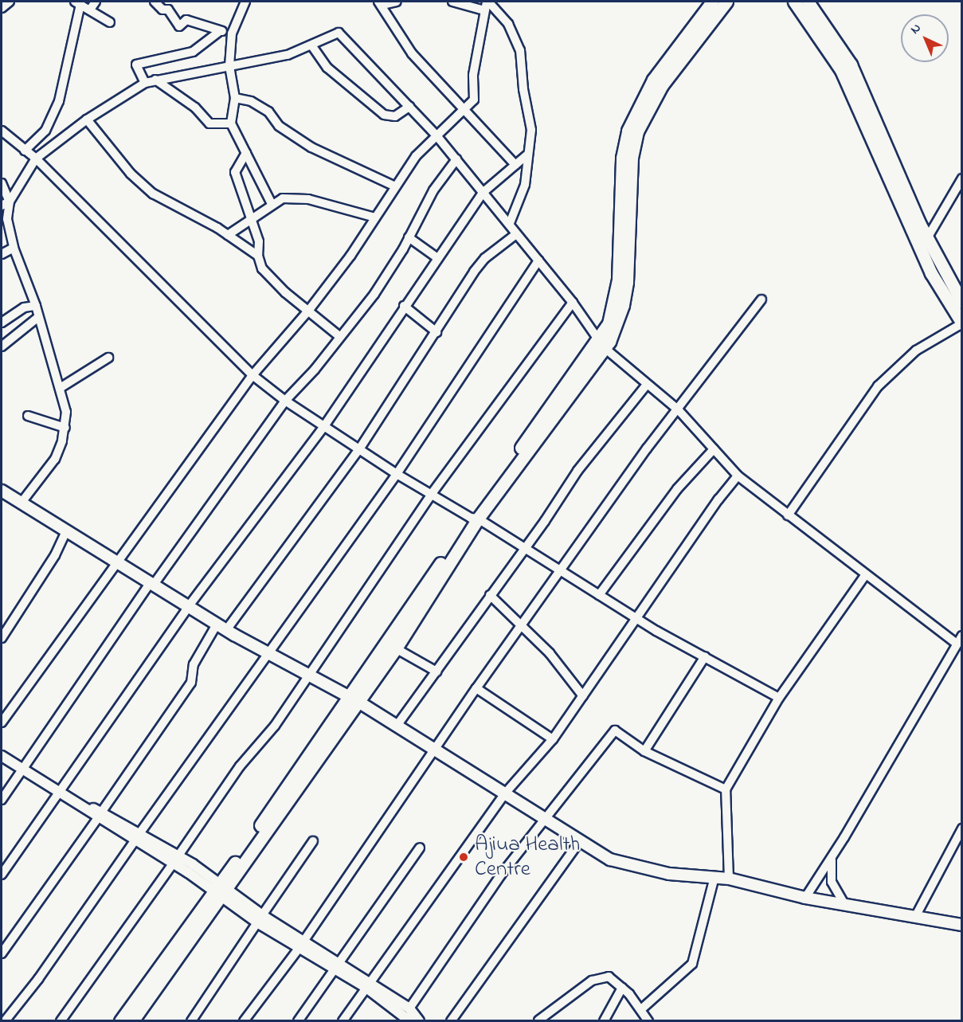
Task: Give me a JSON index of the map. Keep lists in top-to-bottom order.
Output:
{
  "places": ["Ajiua Health Centre"],
  "north": "top left"
}
